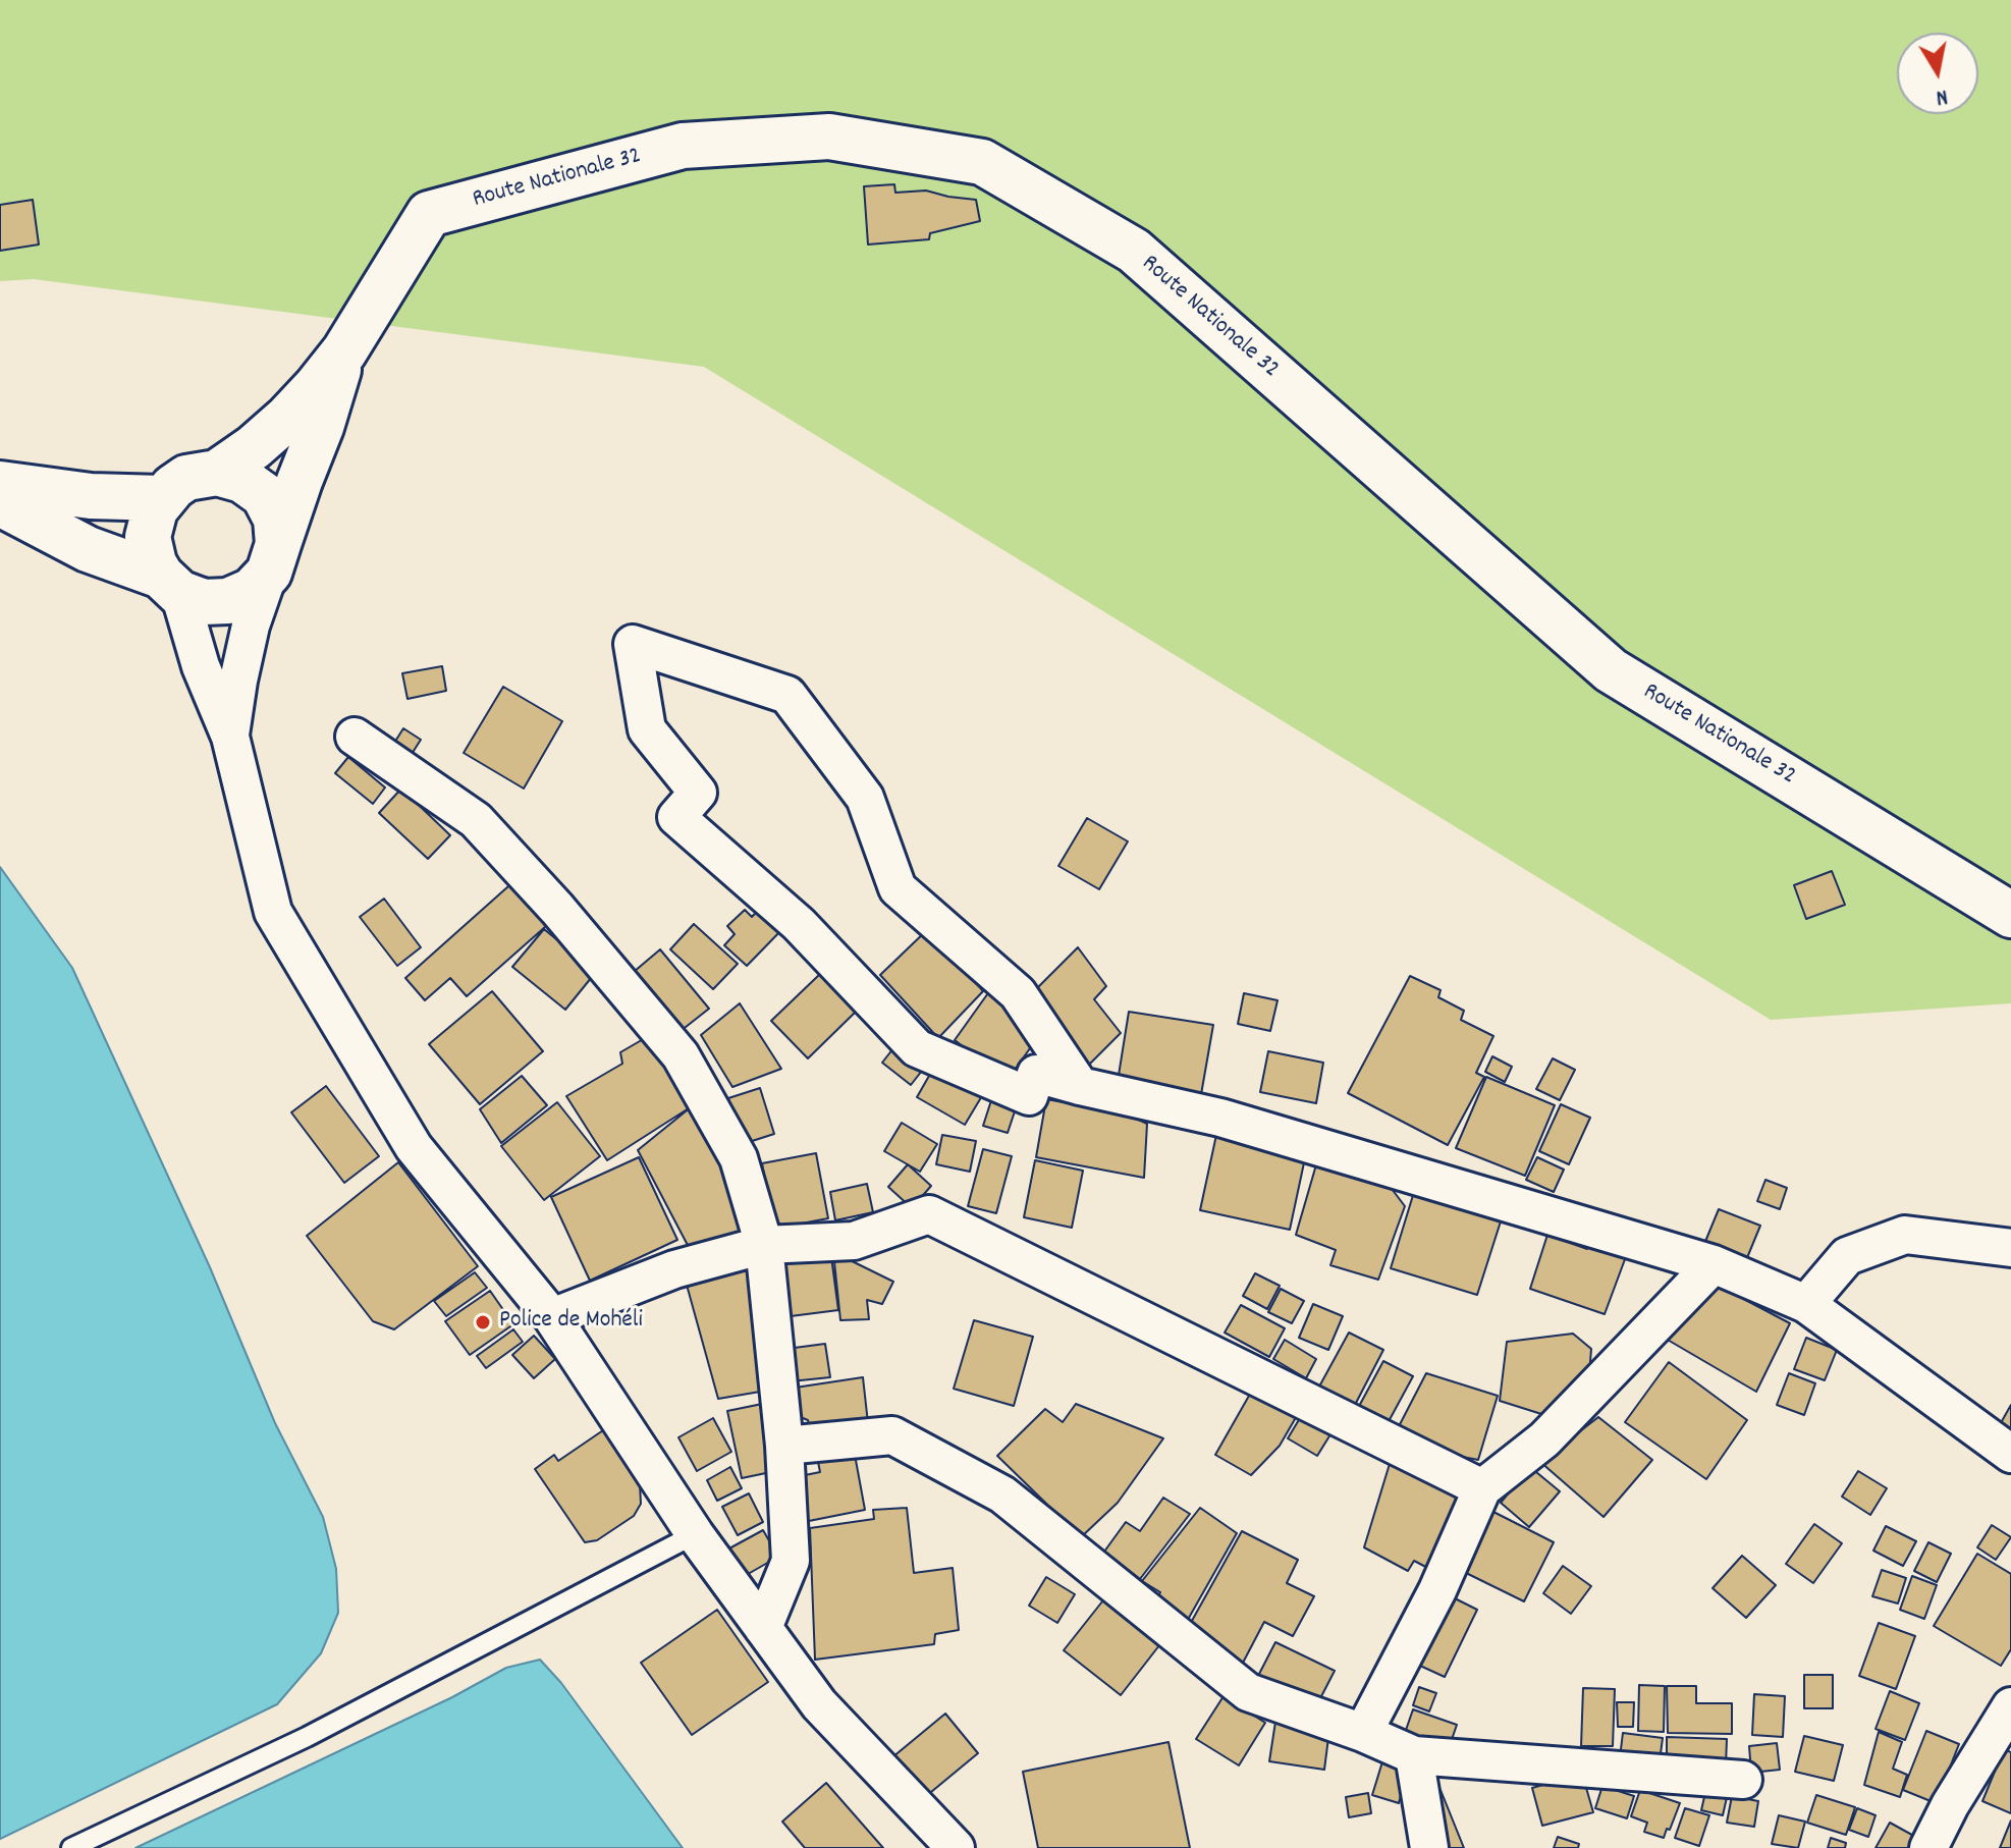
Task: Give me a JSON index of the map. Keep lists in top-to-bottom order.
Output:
{
  "streets": {
    "street": ["Route Nationale 32"]
  },
  "places": ["Police de Mohéli"],
  "north": "bottom"
}
